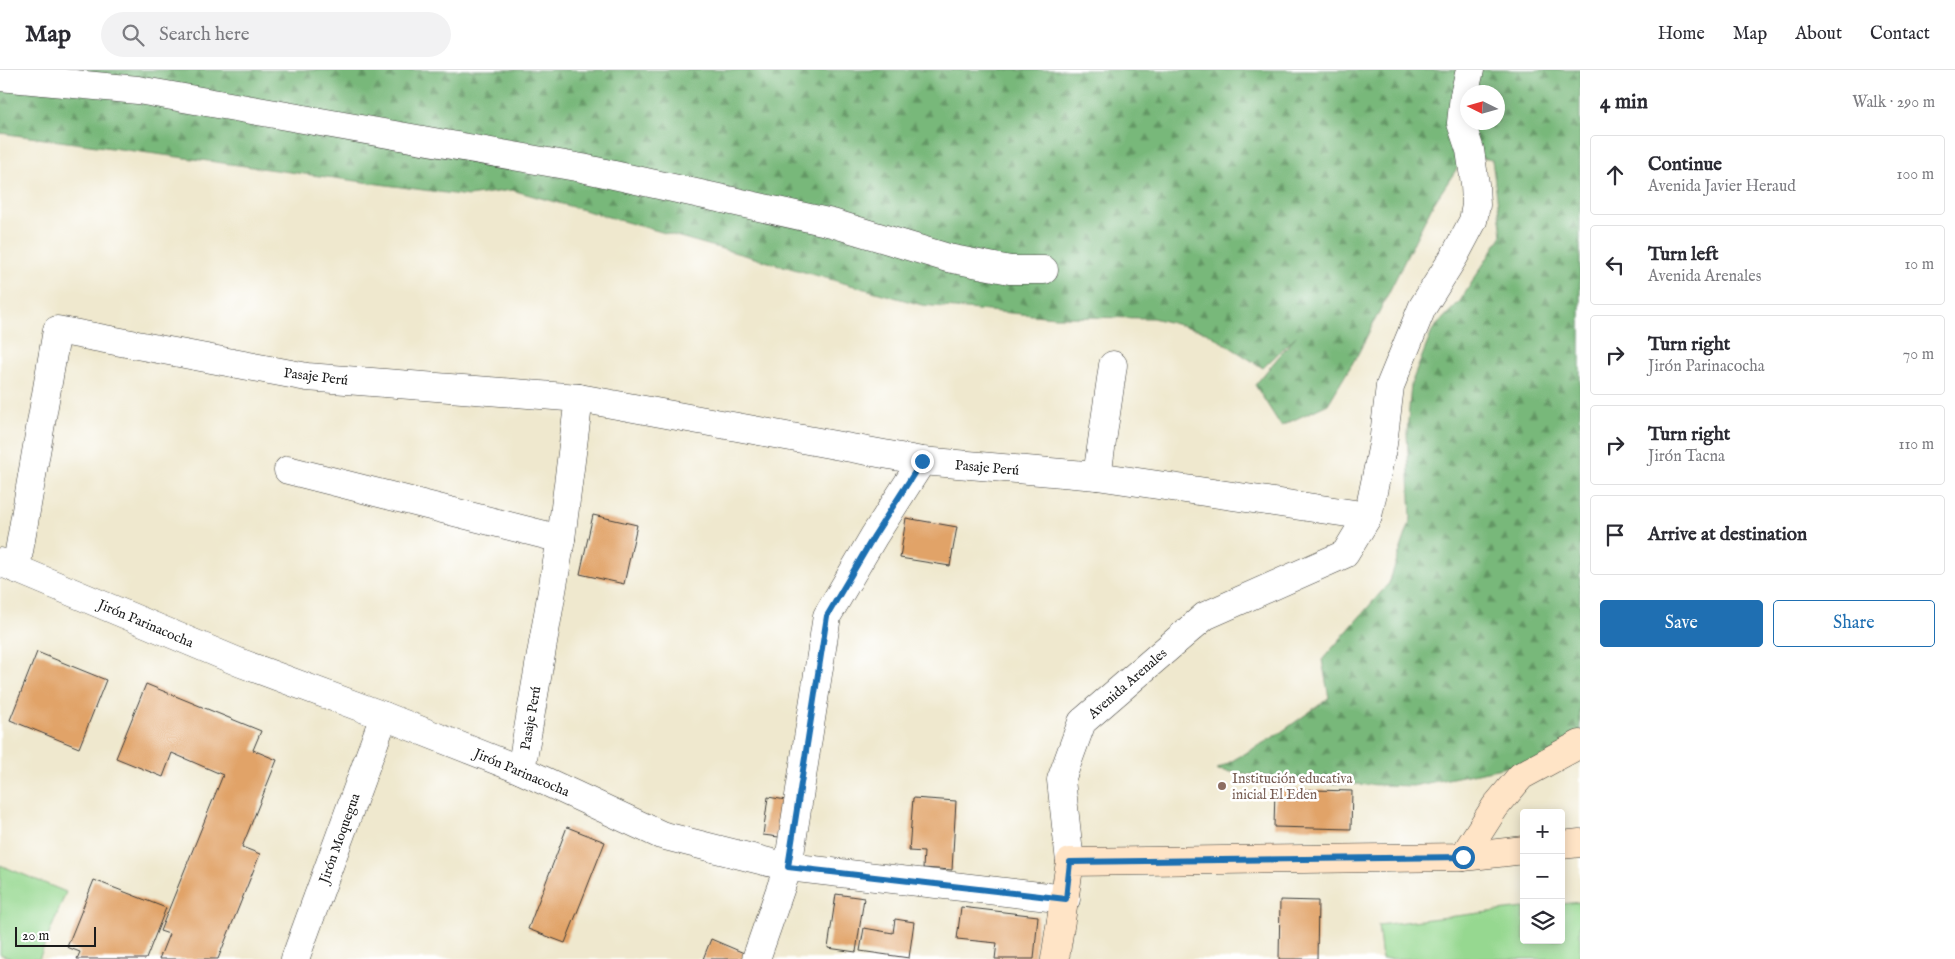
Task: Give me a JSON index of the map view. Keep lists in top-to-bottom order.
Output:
{
  "streets": {
    "main road": ["Avenida Arenales"],
    "street": ["Pasaje Perú", "Jirón Parinacocha", "Jirón Moquegua"]
  },
  "crossings": [
    ["Pasaje Perú", "Jirón Parinacocha"],
    ["Pasaje Perú", "Avenida Arenales"],
    ["Jirón Parinacocha", "Avenida Arenales"],
    ["Jirón Parinacocha", "Jirón Moquegua"]
  ],
  "places": ["Institución educativa inicial El Eden"],
  "scale_bar": "20 m",
  "north": "left",
  "page": {
    "header": "Map",
    "search": "Search here",
    "nav": [
      "Home",
      "Map",
      "About",
      "Contact"
    ],
    "heading": ["4 min", "Walk · 290 m"],
    "list": [
      ["Continue", "Avenida Javier Heraud", "100 m"],
      ["Turn left", "Avenida Arenales", "10 m"],
      ["Turn right", "Jirón Parinacocha", "70 m"],
      ["Turn right", "Jirón Tacna", "110 m"],
      "Arrive at destination"
    ],
    "buttons": ["Save", "Share"],
    "map_buttons": ["+", "−"],
    "scale": "20 m"
  }
}
